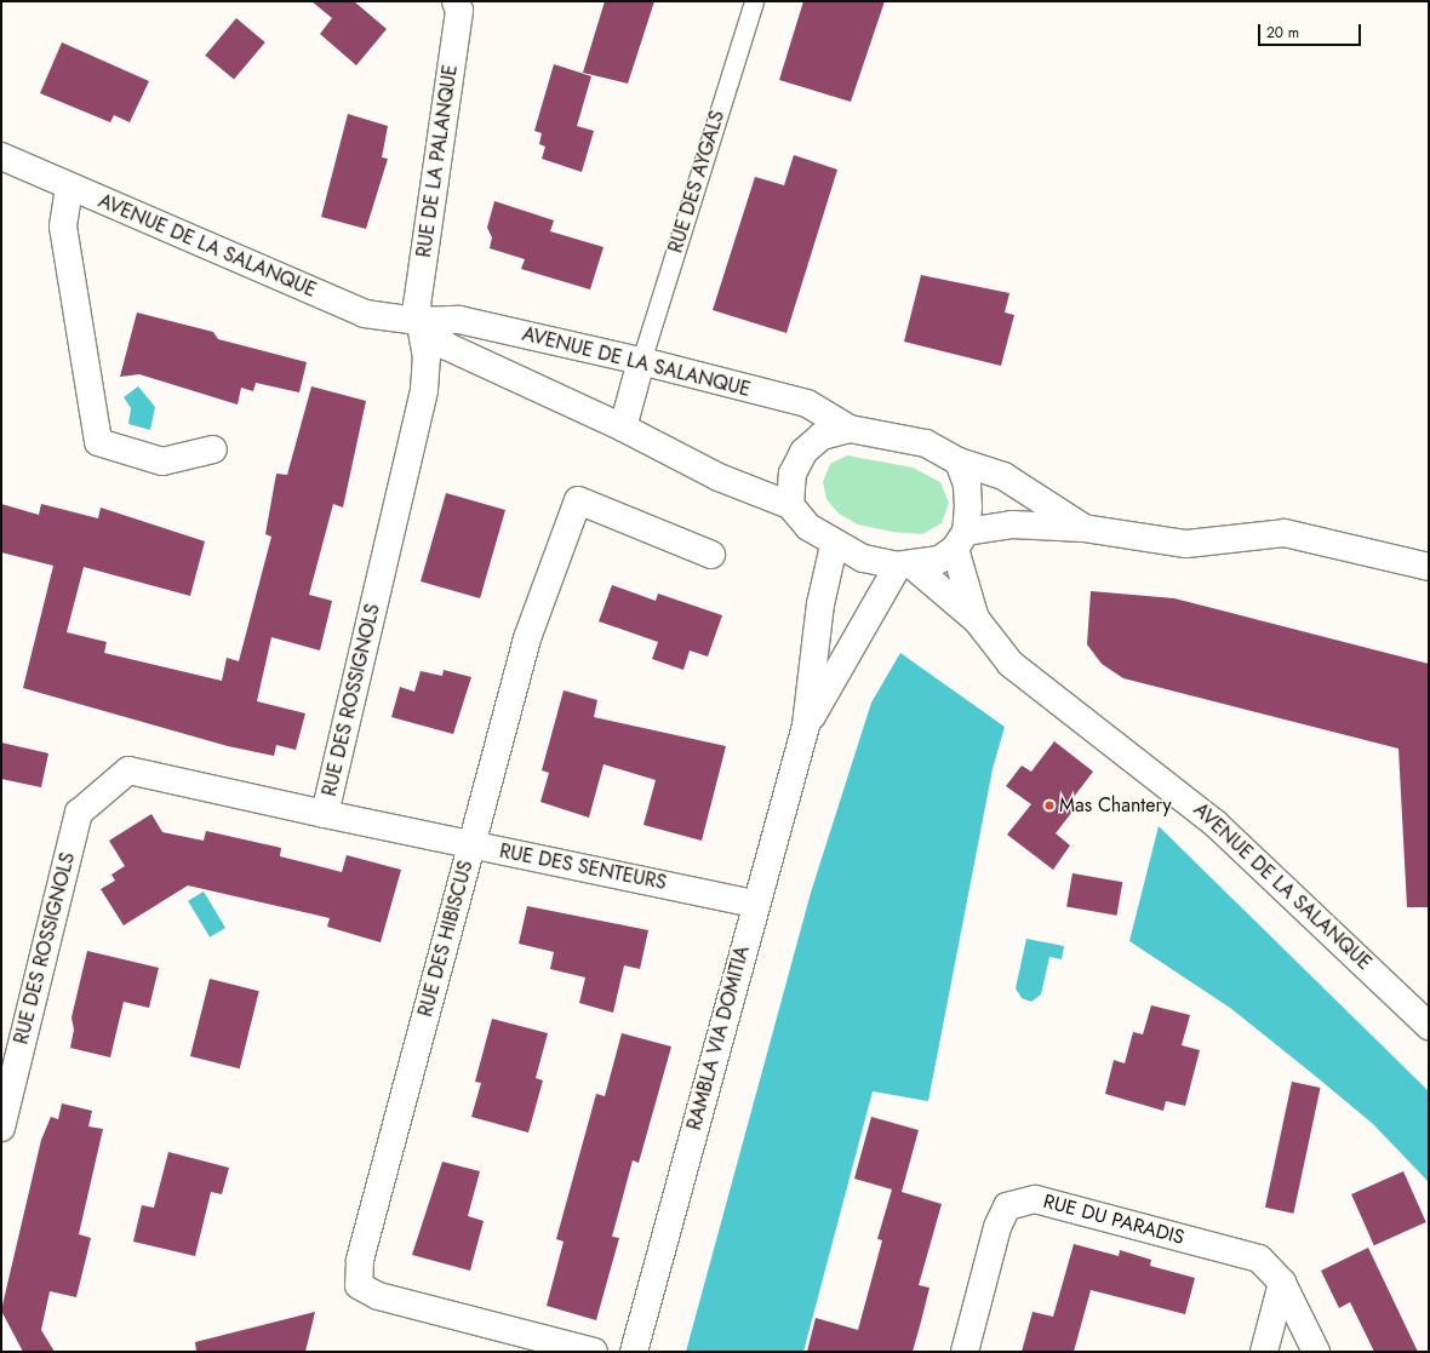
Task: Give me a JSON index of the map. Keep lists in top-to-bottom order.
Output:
{
  "streets": {
    "street": [
      "RUE DE LA PALANQUE",
      "AVENUE DE LA SALANQUE",
      "RUE DES ROSSIGNOLS",
      "RUE DES SENTEURS",
      "RUE DES HIBISCUS",
      "RAMBLA VIA DOMITIA",
      "RUE DU PARADIS"
    ],
    "lane": ["RUE DES AYGALS"]
  },
  "crossings": [
    ["RUE DE LA PALANQUE", "AVENUE DE LA SALANQUE"],
    ["RUE DE LA PALANQUE", "RUE DES ROSSIGNOLS"],
    ["RUE DES AYGALS", "AVENUE DE LA SALANQUE"],
    ["AVENUE DE LA SALANQUE", "RUE DES ROSSIGNOLS"],
    ["AVENUE DE LA SALANQUE", "RAMBLA VIA DOMITIA"],
    ["RUE DES ROSSIGNOLS", "RUE DES SENTEURS"],
    ["RUE DES SENTEURS", "RUE DES HIBISCUS"],
    ["RUE DES SENTEURS", "RAMBLA VIA DOMITIA"]
  ],
  "places": ["Mas Chantery"],
  "scale_bar": "20 m"
}
